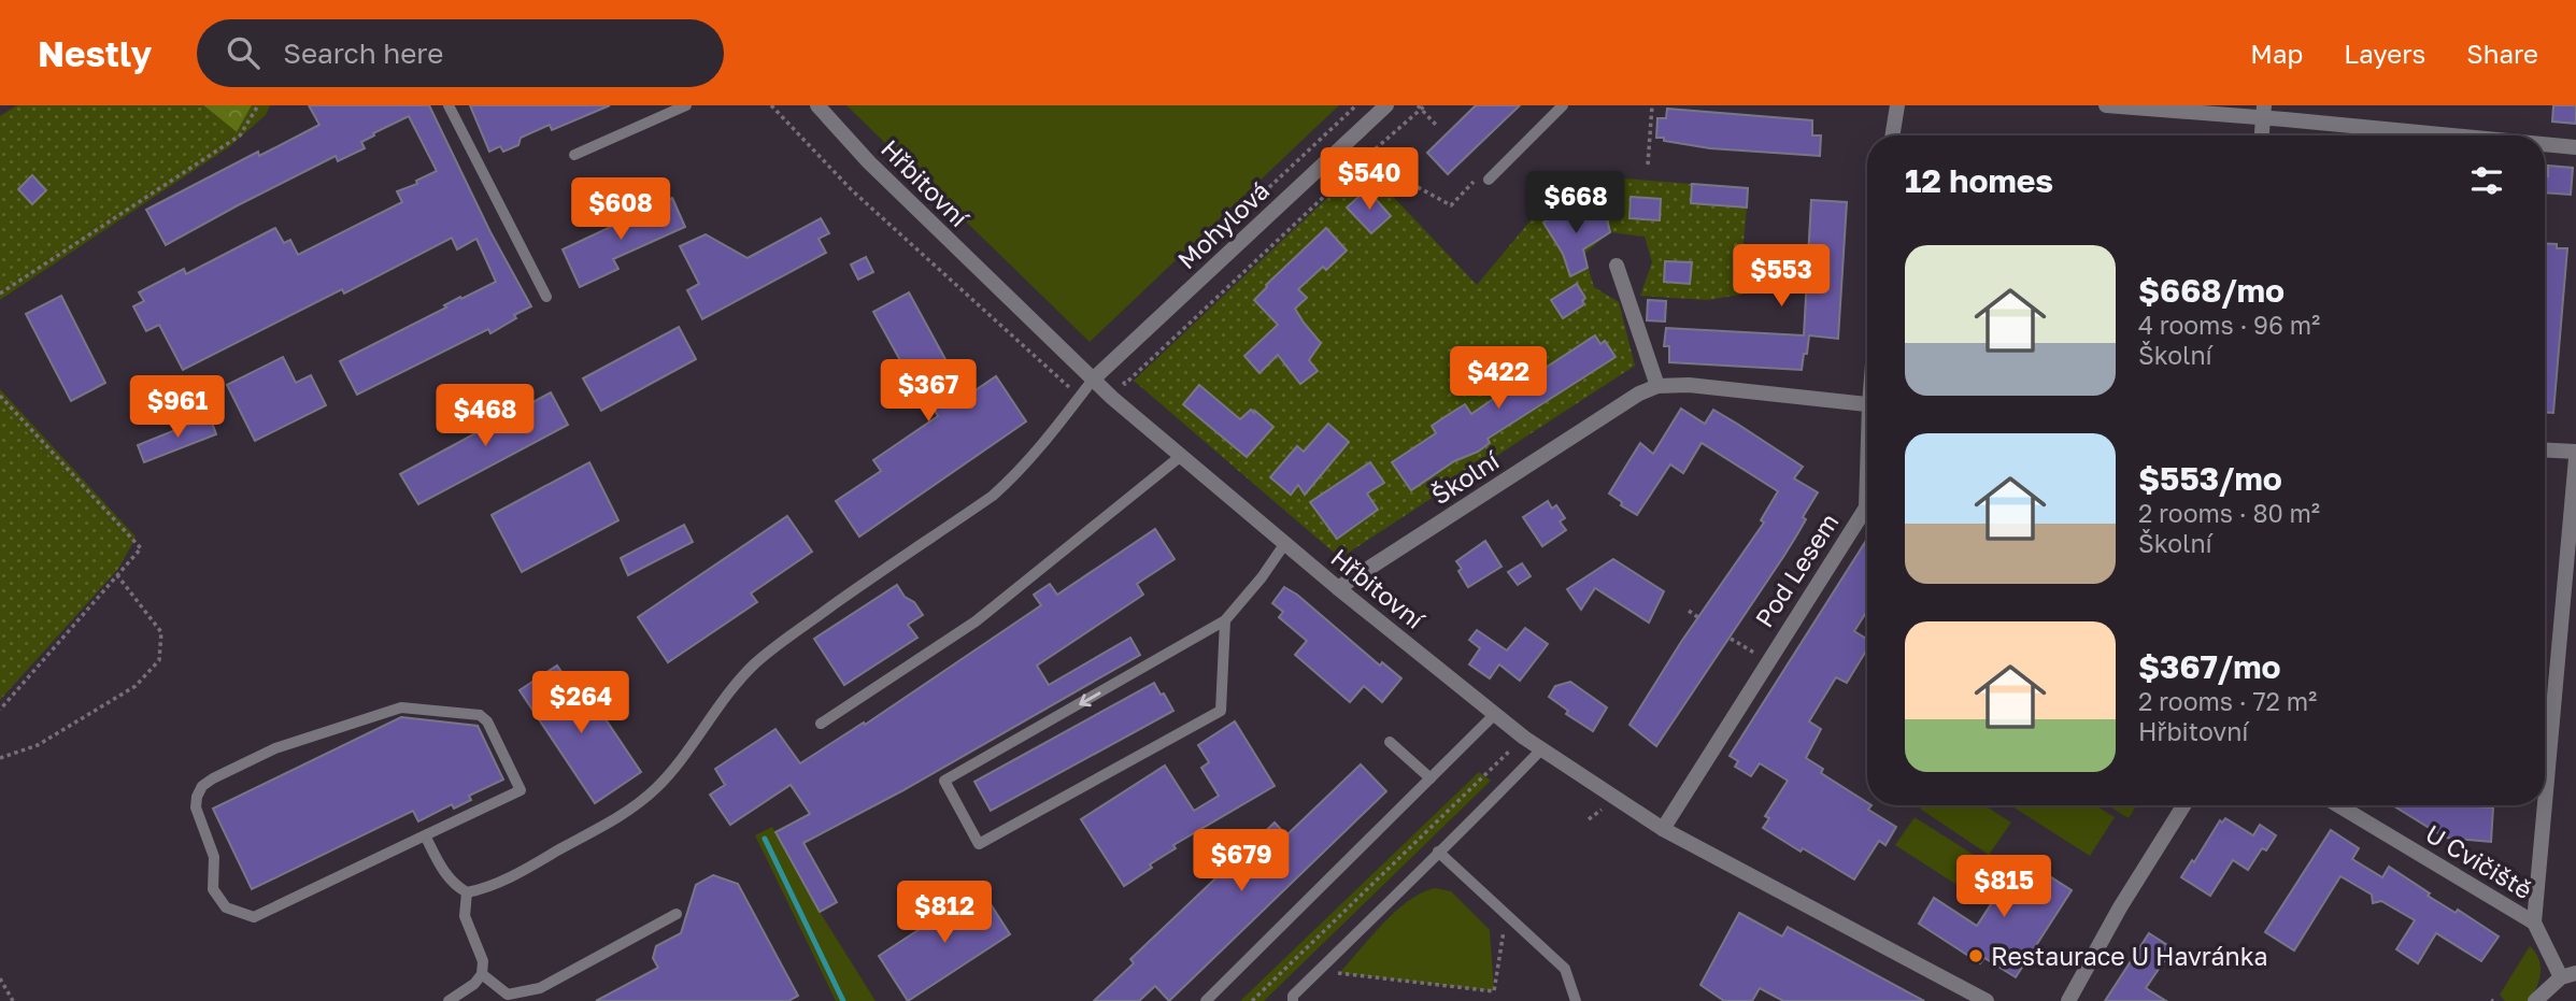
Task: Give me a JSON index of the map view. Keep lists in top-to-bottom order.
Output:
{
  "streets": {
    "street": [
      "Hřbitovní",
      "Mohylová",
      "Školní",
      "Pod Lesem",
      "U Cvičiště"
    ]
  },
  "crossings": [
    ["Hřbitovní", "Mohylová"],
    ["Hřbitovní", "Školní"],
    ["Hřbitovní", "Pod Lesem"]
  ],
  "places": ["Restaurace U Havránka"],
  "page": {
    "header": "Nestly",
    "search": "Search here",
    "nav": ["Map", "Layers", "Share"],
    "heading": "12 homes",
    "price": [
      "$540",
      "$668",
      "$608",
      "$553",
      "$422",
      "$367",
      "$961",
      "$468",
      "$264",
      "$679",
      "$815",
      "$812"
    ],
    "list": [
      {
        "name": "$668/mo",
        "note": "4 rooms · 96 m² · Školní"
      },
      {
        "name": "$553/mo",
        "note": "2 rooms · 80 m² · Školní"
      },
      {
        "name": "$367/mo",
        "note": "2 rooms · 72 m² · Hřbitovní"
      }
    ]
  }
}
